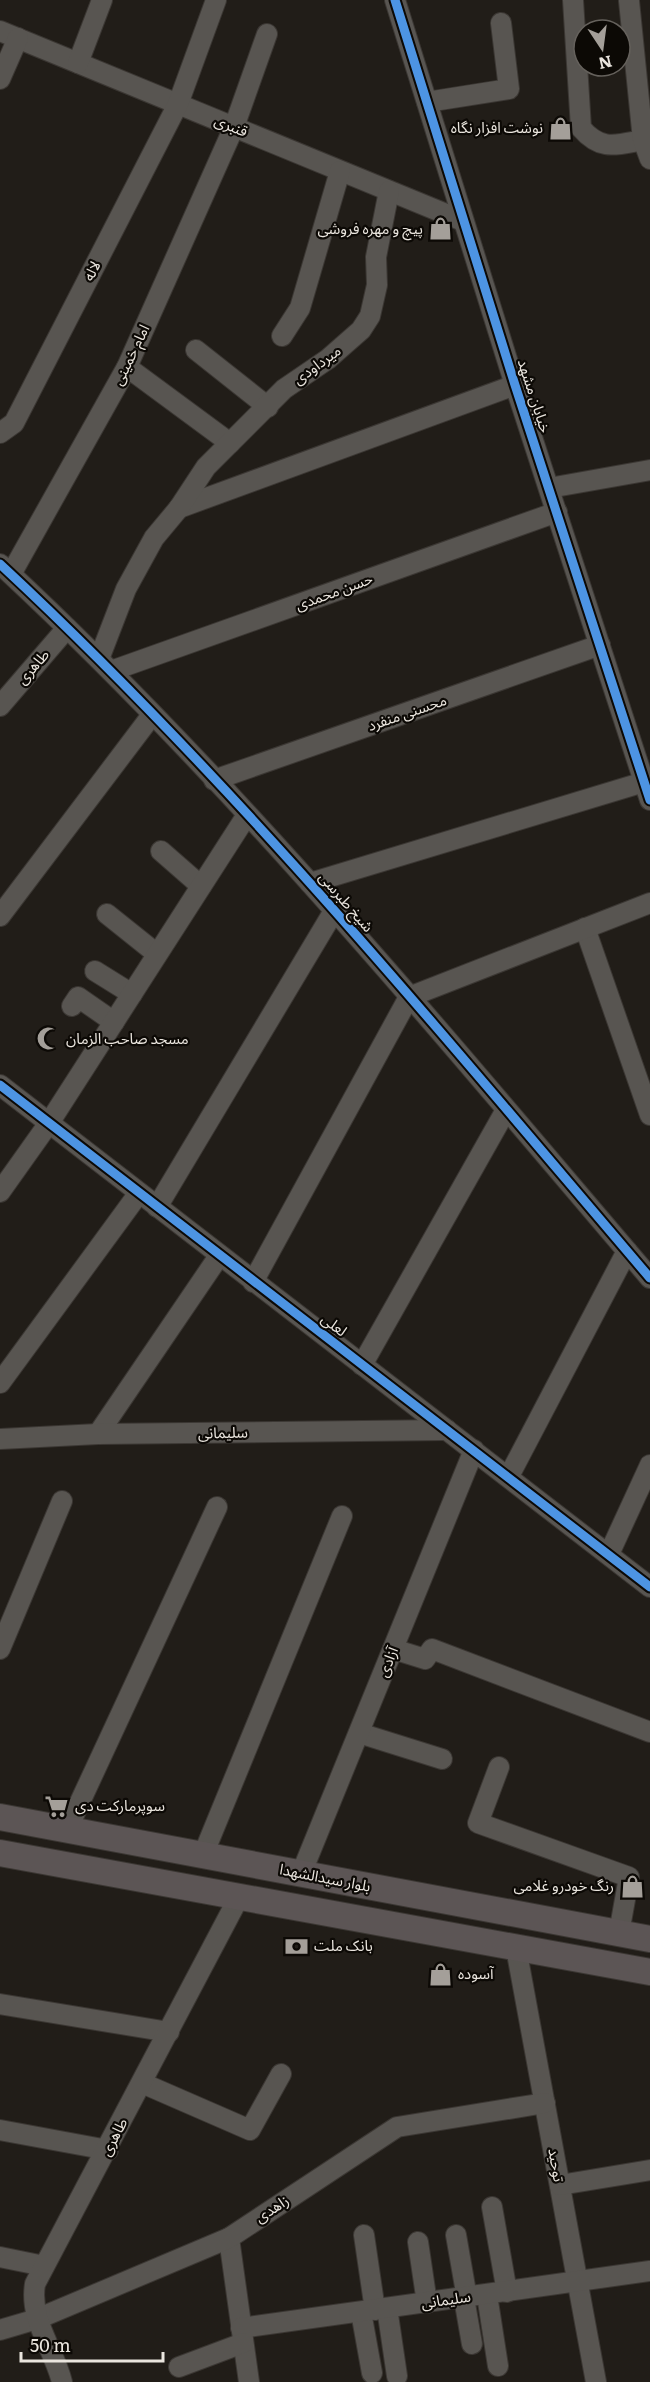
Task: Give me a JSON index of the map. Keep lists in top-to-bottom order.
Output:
{
  "streets": {
    "main road": ["بلوار سیدالشهدا"],
    "street": [
      "قنبری",
      "لاله",
      "امام خمینی",
      "میرداودی",
      "خیابان مشهد",
      "حسن محمدی",
      "طاهری",
      "محسنی منفرد",
      "شیخ طبرسی",
      "لعلی",
      "سلیمانی",
      "آزادی",
      "توحید",
      "زاهدی"
    ]
  },
  "crossings": [
    ["قنبری", "لاله"],
    ["قنبری", "امام خمینی"],
    ["قنبری", "میرداودی"],
    ["قنبری", "خیابان مشهد"],
    ["امام خمینی", "شیخ طبرسی"],
    ["میرداودی", "حسن محمدی"],
    ["میرداودی", "شیخ طبرسی"],
    ["خیابان مشهد", "حسن محمدی"],
    ["خیابان مشهد", "محسنی منفرد"],
    ["حسن محمدی", "شیخ طبرسی"],
    ["طاهری", "شیخ طبرسی"],
    ["طاهری", "زاهدی"],
    ["محسنی منفرد", "شیخ طبرسی"],
    ["لعلی", "سلیمانی"],
    ["لعلی", "آزادی"],
    ["سلیمانی", "توحید"],
    ["آزادی", "بلوار سیدالشهدا"],
    ["توحید", "زاهدی"]
  ],
  "places": {
    "shop": [
      "نوشت افزار نگاه",
      "پیچ و مهره فروشی",
      "رنگ خودرو غلامی",
      "آسوده"
    ],
    "mosque": ["مسجد صاحب الزمان"],
    "supermarket": ["سوپرمارکت دی"],
    "bank": ["بانک ملت"]
  },
  "scale_bar": "50 m",
  "north": "bottom"
}
